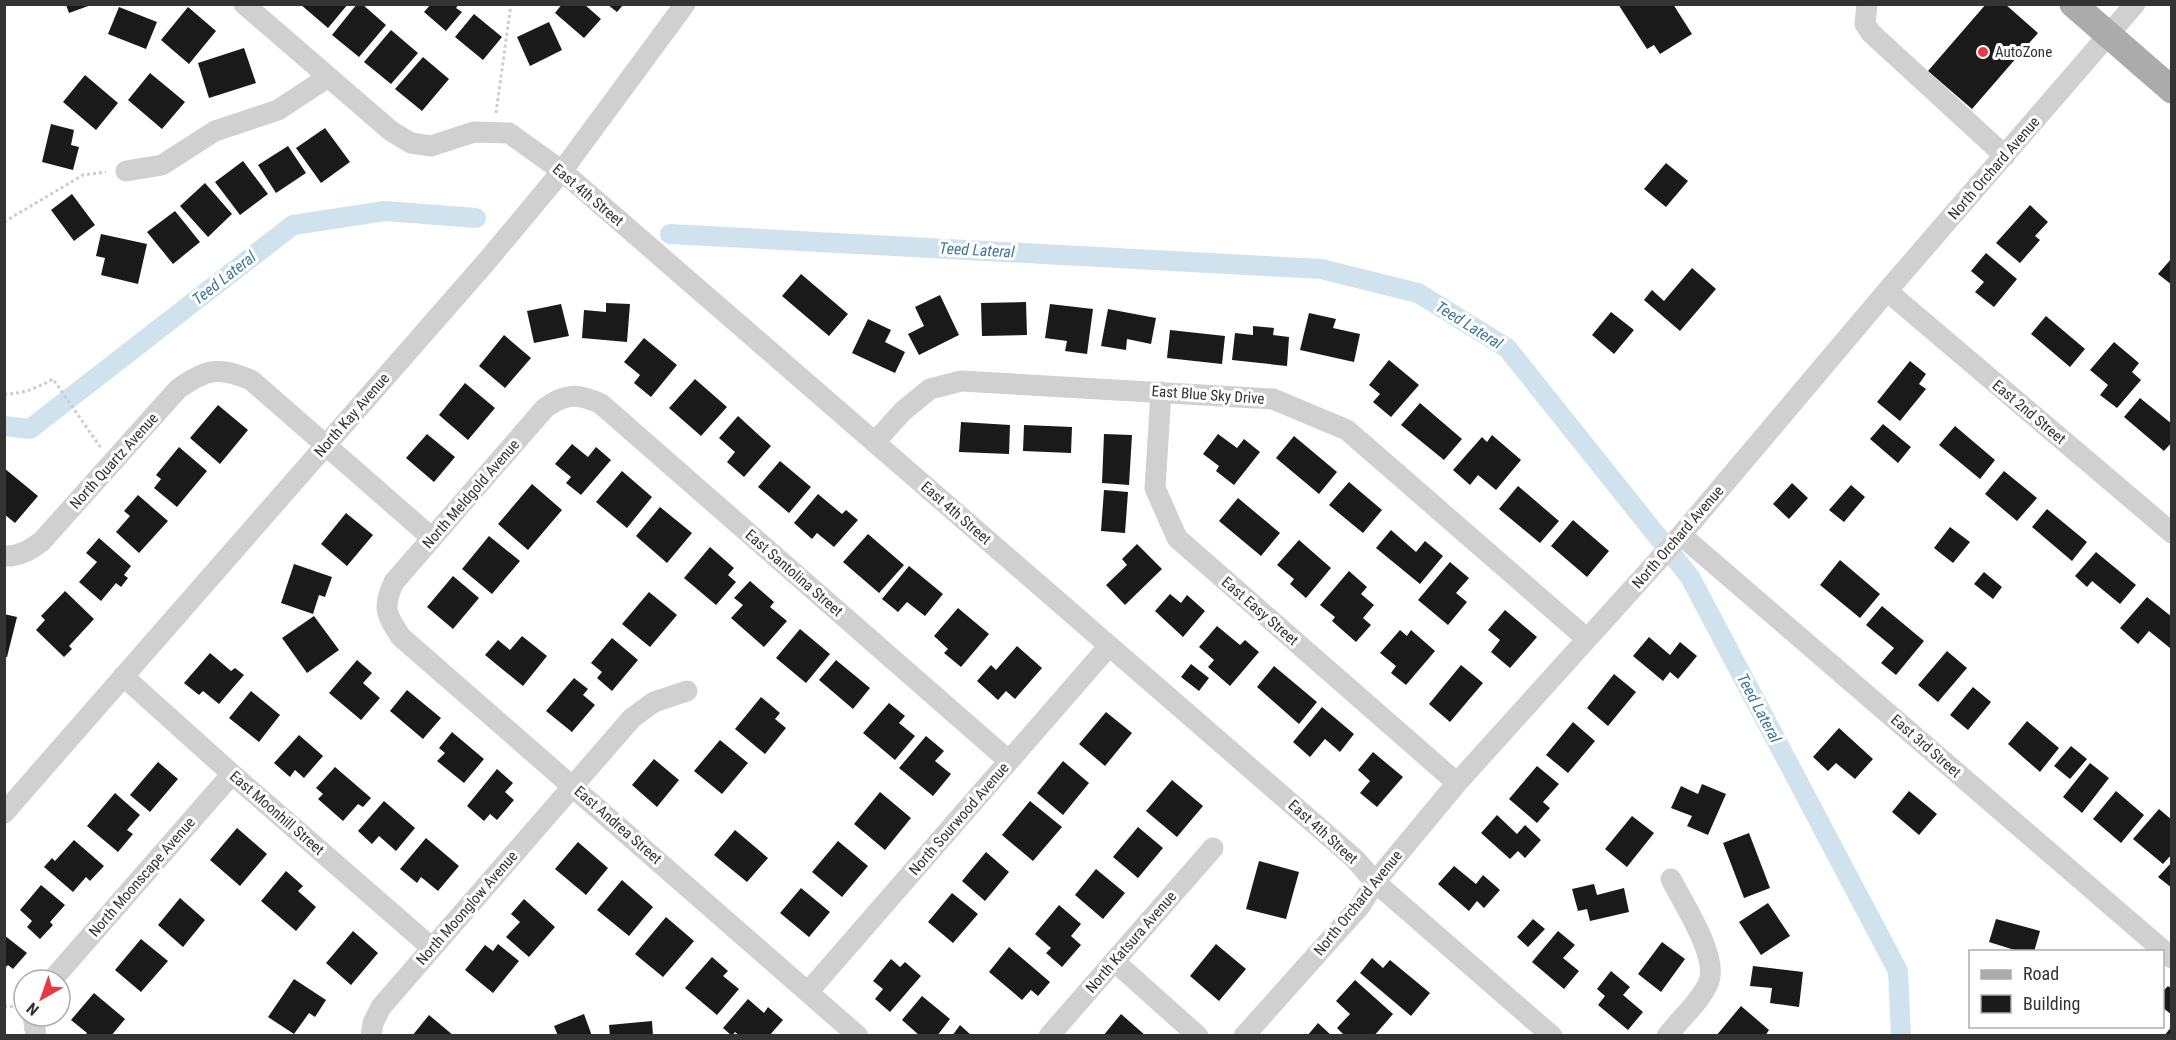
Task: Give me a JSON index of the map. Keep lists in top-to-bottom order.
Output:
{
  "streets": {
    "street": [
      "North Orchard Avenue",
      "East 4th Street",
      "East Blue Sky Drive",
      "East 2nd Street",
      "North Kay Avenue",
      "North Quartz Avenue",
      "North Meldgold Avenue",
      "East Santolina Street",
      "East Easy Street",
      "East 3rd Street",
      "East Moonhill Street",
      "North Sourwood Avenue",
      "East Andrea Street",
      "North Moonscape Avenue",
      "North Moonglow Avenue",
      "North Katsura Avenue"
    ]
  },
  "crossings": [
    ["North Orchard Avenue", "East 4th Street"],
    ["North Orchard Avenue", "East Blue Sky Drive"],
    ["North Orchard Avenue", "East 2nd Street"],
    ["North Orchard Avenue", "East Easy Street"],
    ["North Orchard Avenue", "East 3rd Street"],
    ["East 4th Street", "East Blue Sky Drive"],
    ["East 4th Street", "North Kay Avenue"],
    ["East 4th Street", "North Sourwood Avenue"],
    ["East Blue Sky Drive", "East Easy Street"],
    ["North Kay Avenue", "North Quartz Avenue"],
    ["North Kay Avenue", "East Moonhill Street"],
    ["North Meldgold Avenue", "East Santolina Street"],
    ["North Meldgold Avenue", "East Andrea Street"],
    ["East Santolina Street", "North Sourwood Avenue"],
    ["East Moonhill Street", "North Moonscape Avenue"],
    ["East Moonhill Street", "North Moonglow Avenue"],
    ["North Sourwood Avenue", "East Andrea Street"],
    ["East Andrea Street", "North Moonglow Avenue"]
  ],
  "water": ["Teed Lateral"],
  "places": ["AutoZone"],
  "legend": ["Road", "Building"],
  "north": "bottom left"
}
